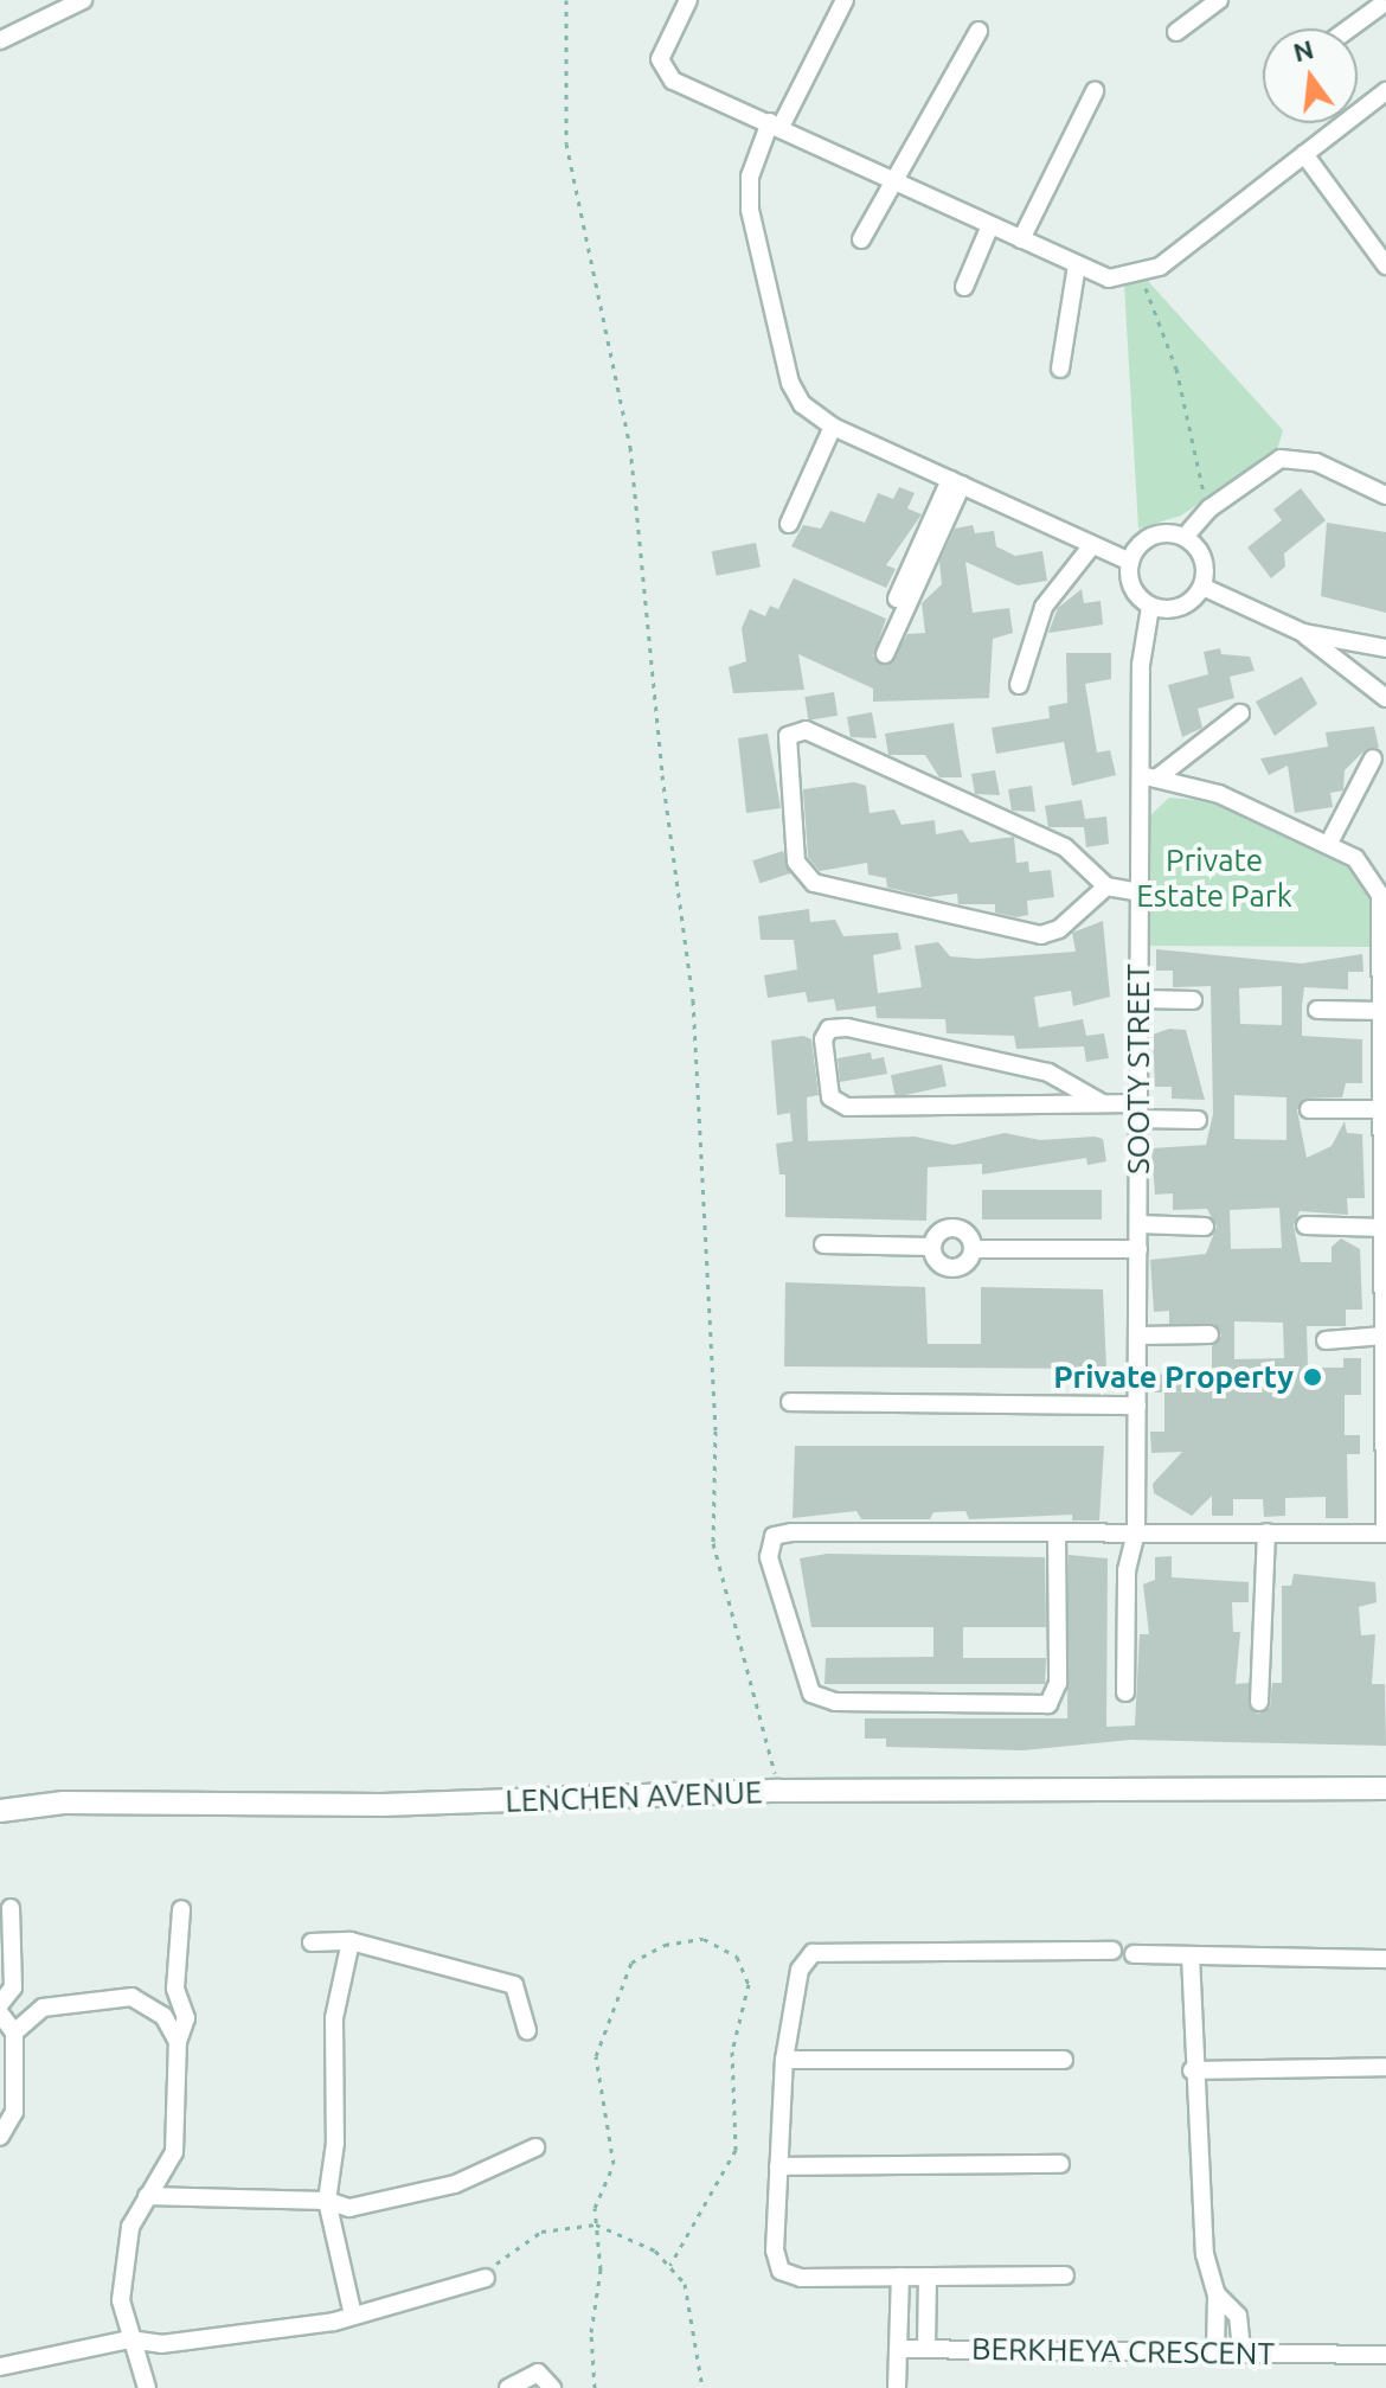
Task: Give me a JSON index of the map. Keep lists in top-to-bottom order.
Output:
{
  "streets": {
    "main road": ["LENCHEN AVENUE"],
    "street": ["SOOTY STREET", "BERKHEYA CRESCENT"]
  },
  "parks": ["Private Estate Park"],
  "places": ["Private Property"],
  "north": "top"
}
